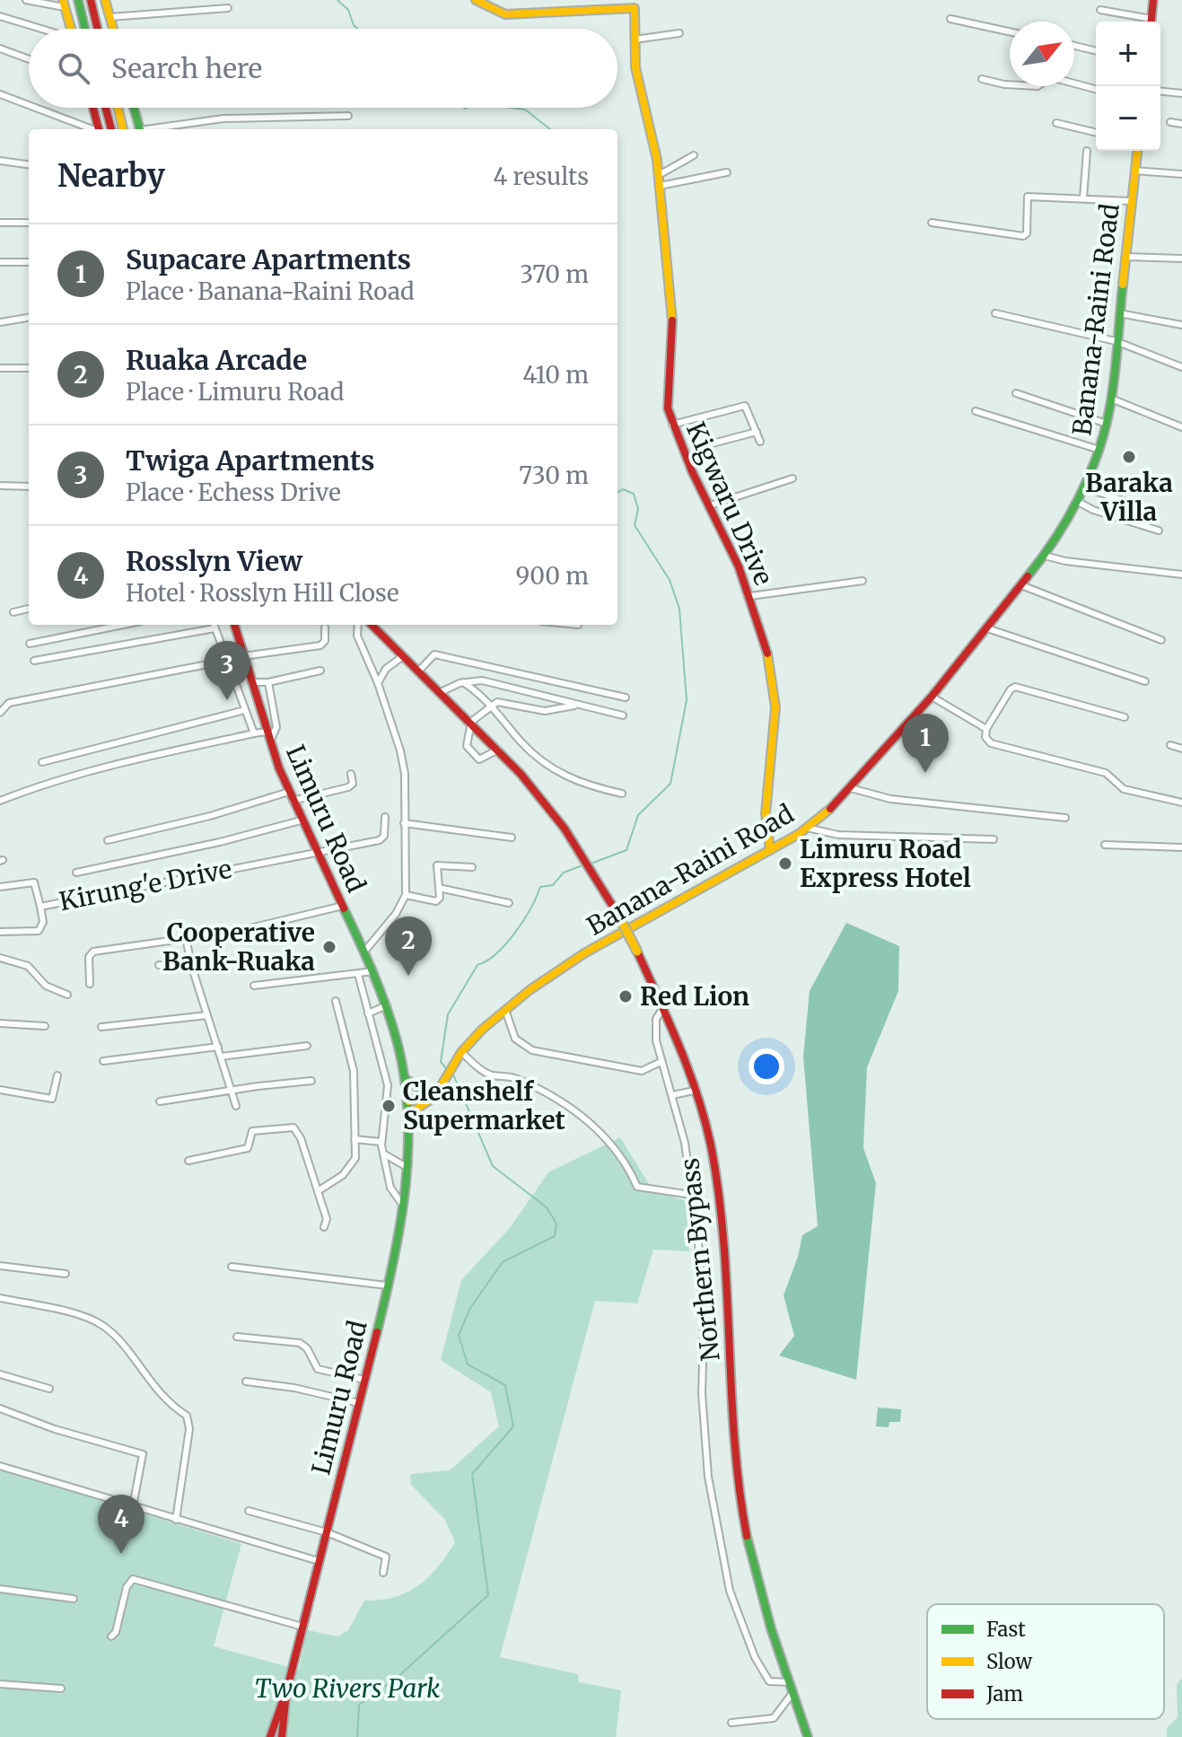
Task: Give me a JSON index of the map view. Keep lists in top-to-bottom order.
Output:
{
  "streets": {
    "main road": [
      "Banana-Raini Road",
      "Kigwaru Drive",
      "Limuru Road",
      "Northern Bypass"
    ],
    "street": ["Kirung'e Drive"]
  },
  "crossings": [
    ["Banana-Raini Road", "Kigwaru Drive"],
    ["Limuru Road", "Kirung'e Drive"]
  ],
  "parks": ["Two Rivers Park"],
  "places": [
    "Baraka Villa",
    "Limuru Road Express Hotel",
    "Cooperative Bank-Ruaka",
    "Red Lion",
    "Cleanshelf Supermarket"
  ],
  "legend": ["Fast", "Slow", "Jam"],
  "north": "top right",
  "page": {
    "map_buttons": ["+", "−"],
    "search": "Search here",
    "heading": ["Nearby", "4 results"],
    "list": [
      {
        "mark": "1",
        "name": "Supacare Apartments",
        "note": "Place · Banana-Raini Road",
        "value": "370 m"
      },
      {
        "mark": "2",
        "name": "Ruaka Arcade",
        "note": "Place · Limuru Road",
        "value": "410 m"
      },
      {
        "mark": "3",
        "name": "Twiga Apartments",
        "note": "Place · Echess Drive",
        "value": "730 m"
      },
      {
        "mark": "4",
        "name": "Rosslyn View",
        "note": "Hotel · Rosslyn Hill Close",
        "value": "900 m"
      }
    ],
    "pins": [
      "3",
      "1",
      "2",
      "4"
    ]
  }
}
